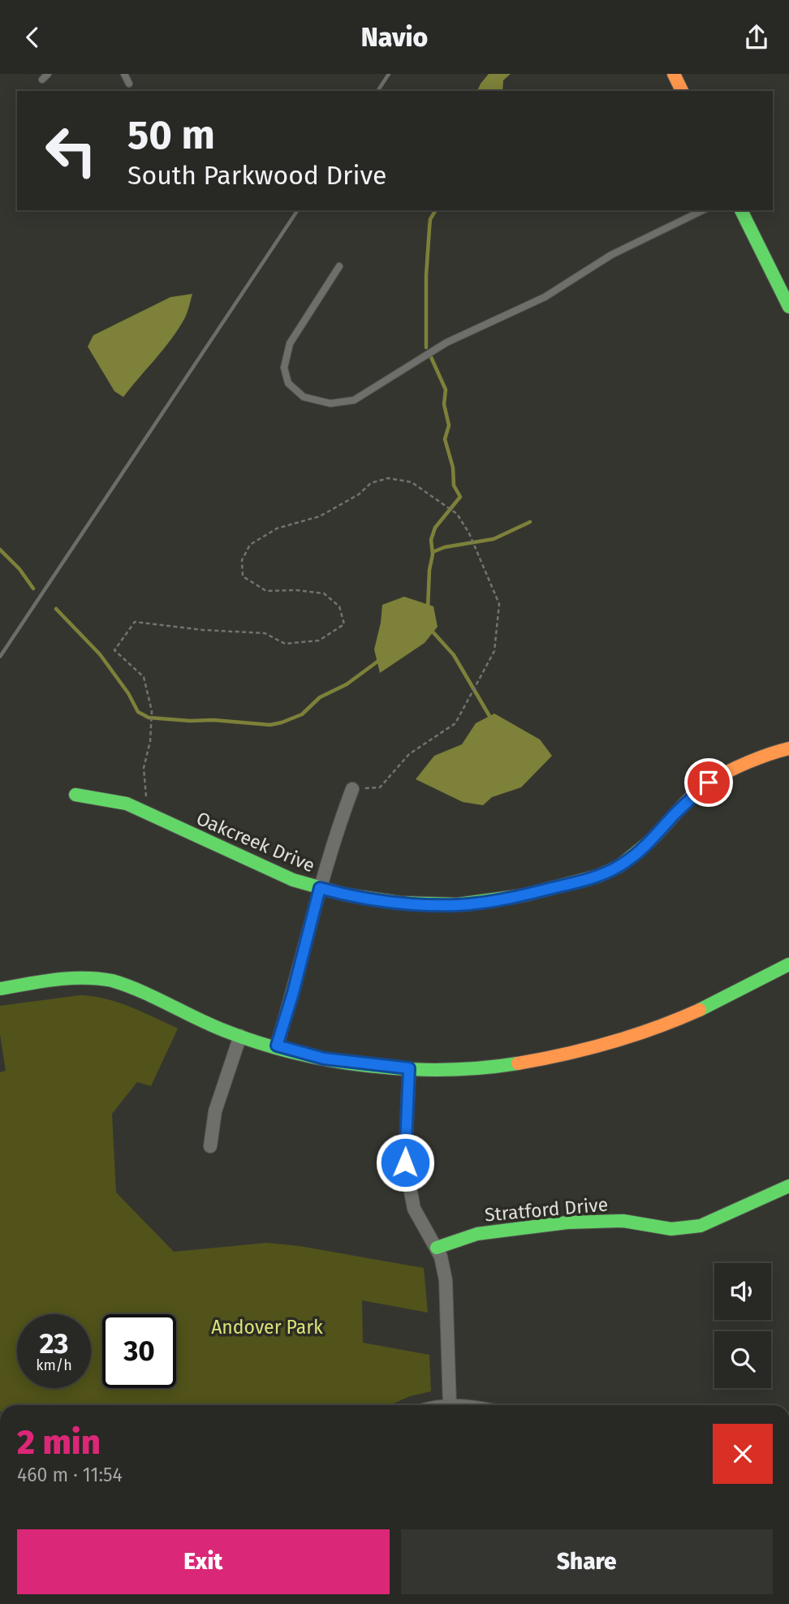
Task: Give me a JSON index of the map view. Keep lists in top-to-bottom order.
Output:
{
  "streets": {
    "street": ["Oakcreek Drive", "Stratford Drive"]
  },
  "parks": ["Andover Park"],
  "page": {
    "header": "Navio",
    "turn": ["50 m", "South Parkwood Drive"],
    "speed": "23 km/h",
    "limit": "30",
    "heading": ["2 min", "460 m · 11:54"],
    "buttons": ["Exit", "Share"]
  }
}
